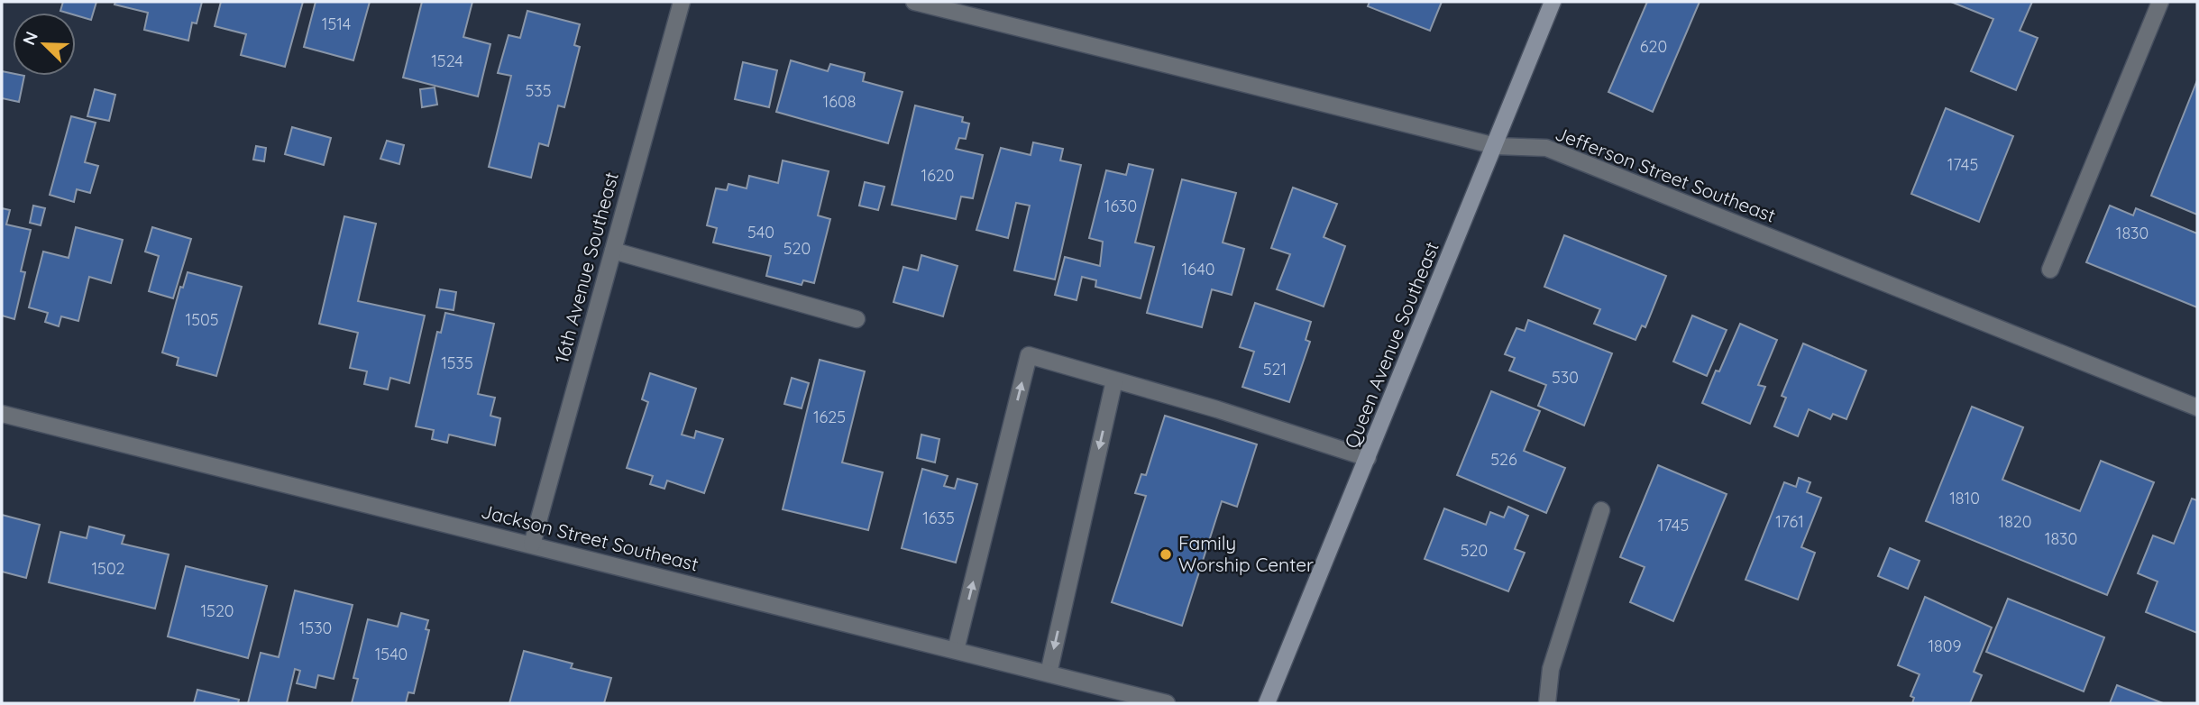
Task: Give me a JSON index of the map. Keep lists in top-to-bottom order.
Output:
{
  "streets": {
    "main road": ["Queen Avenue Southeast"],
    "street": ["Jefferson Street Southeast", "16th Avenue Southeast", "Jackson Street Southeast"]
  },
  "crossings": [
    ["Jefferson Street Southeast", "Queen Avenue Southeast"],
    ["16th Avenue Southeast", "Jackson Street Southeast"]
  ],
  "places": ["Family Worship Center"],
  "house_numbers": [
    "1514",
    "620",
    "1524",
    "535",
    "1608",
    "1745",
    "1620",
    "1630",
    "540",
    "1830",
    "520",
    "1640",
    "1505",
    "1535",
    "521",
    "530",
    "1625",
    "526",
    "1810",
    "1635",
    "1761",
    "1820",
    "1745",
    "1830",
    "520",
    "1502",
    "1520",
    "1530",
    "1809",
    "1540"
  ],
  "north": "top left"
}
